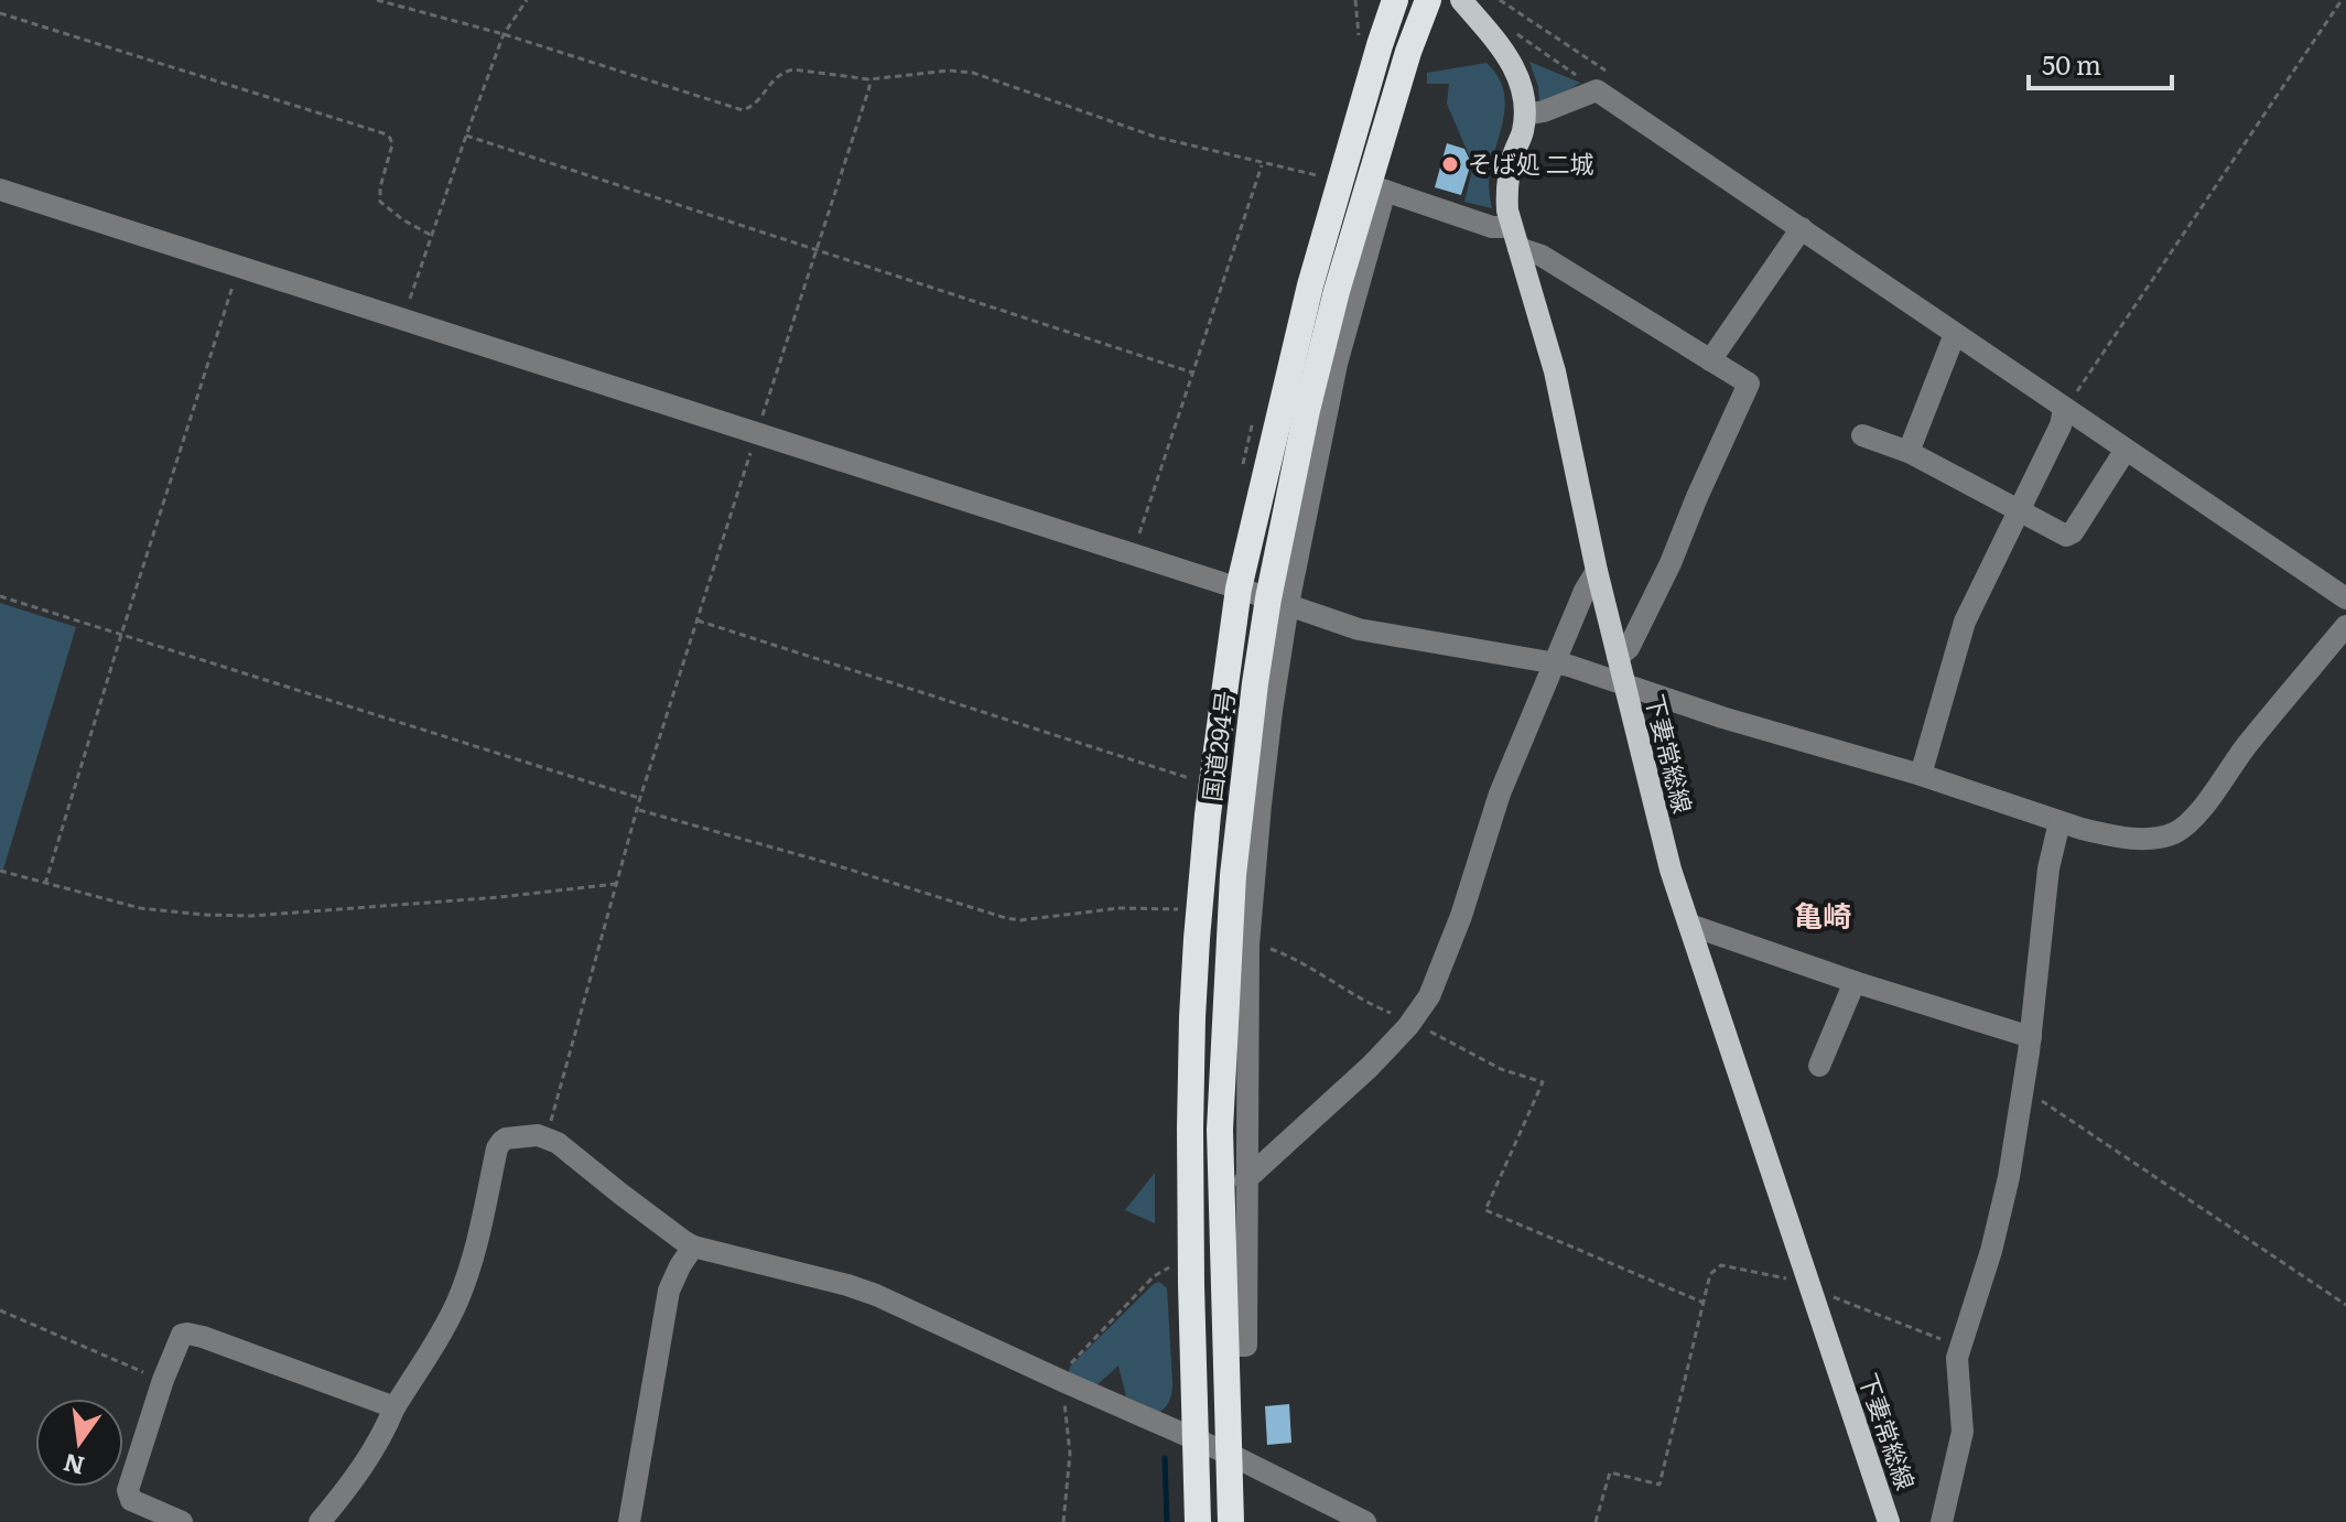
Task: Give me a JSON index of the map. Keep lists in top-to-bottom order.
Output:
{
  "streets": {
    "highway": ["国道294号"],
    "main road": ["下妻常総線"]
  },
  "districts": ["亀崎"],
  "places": ["そば処 二城"],
  "scale_bar": "50 m",
  "north": "bottom"
}
